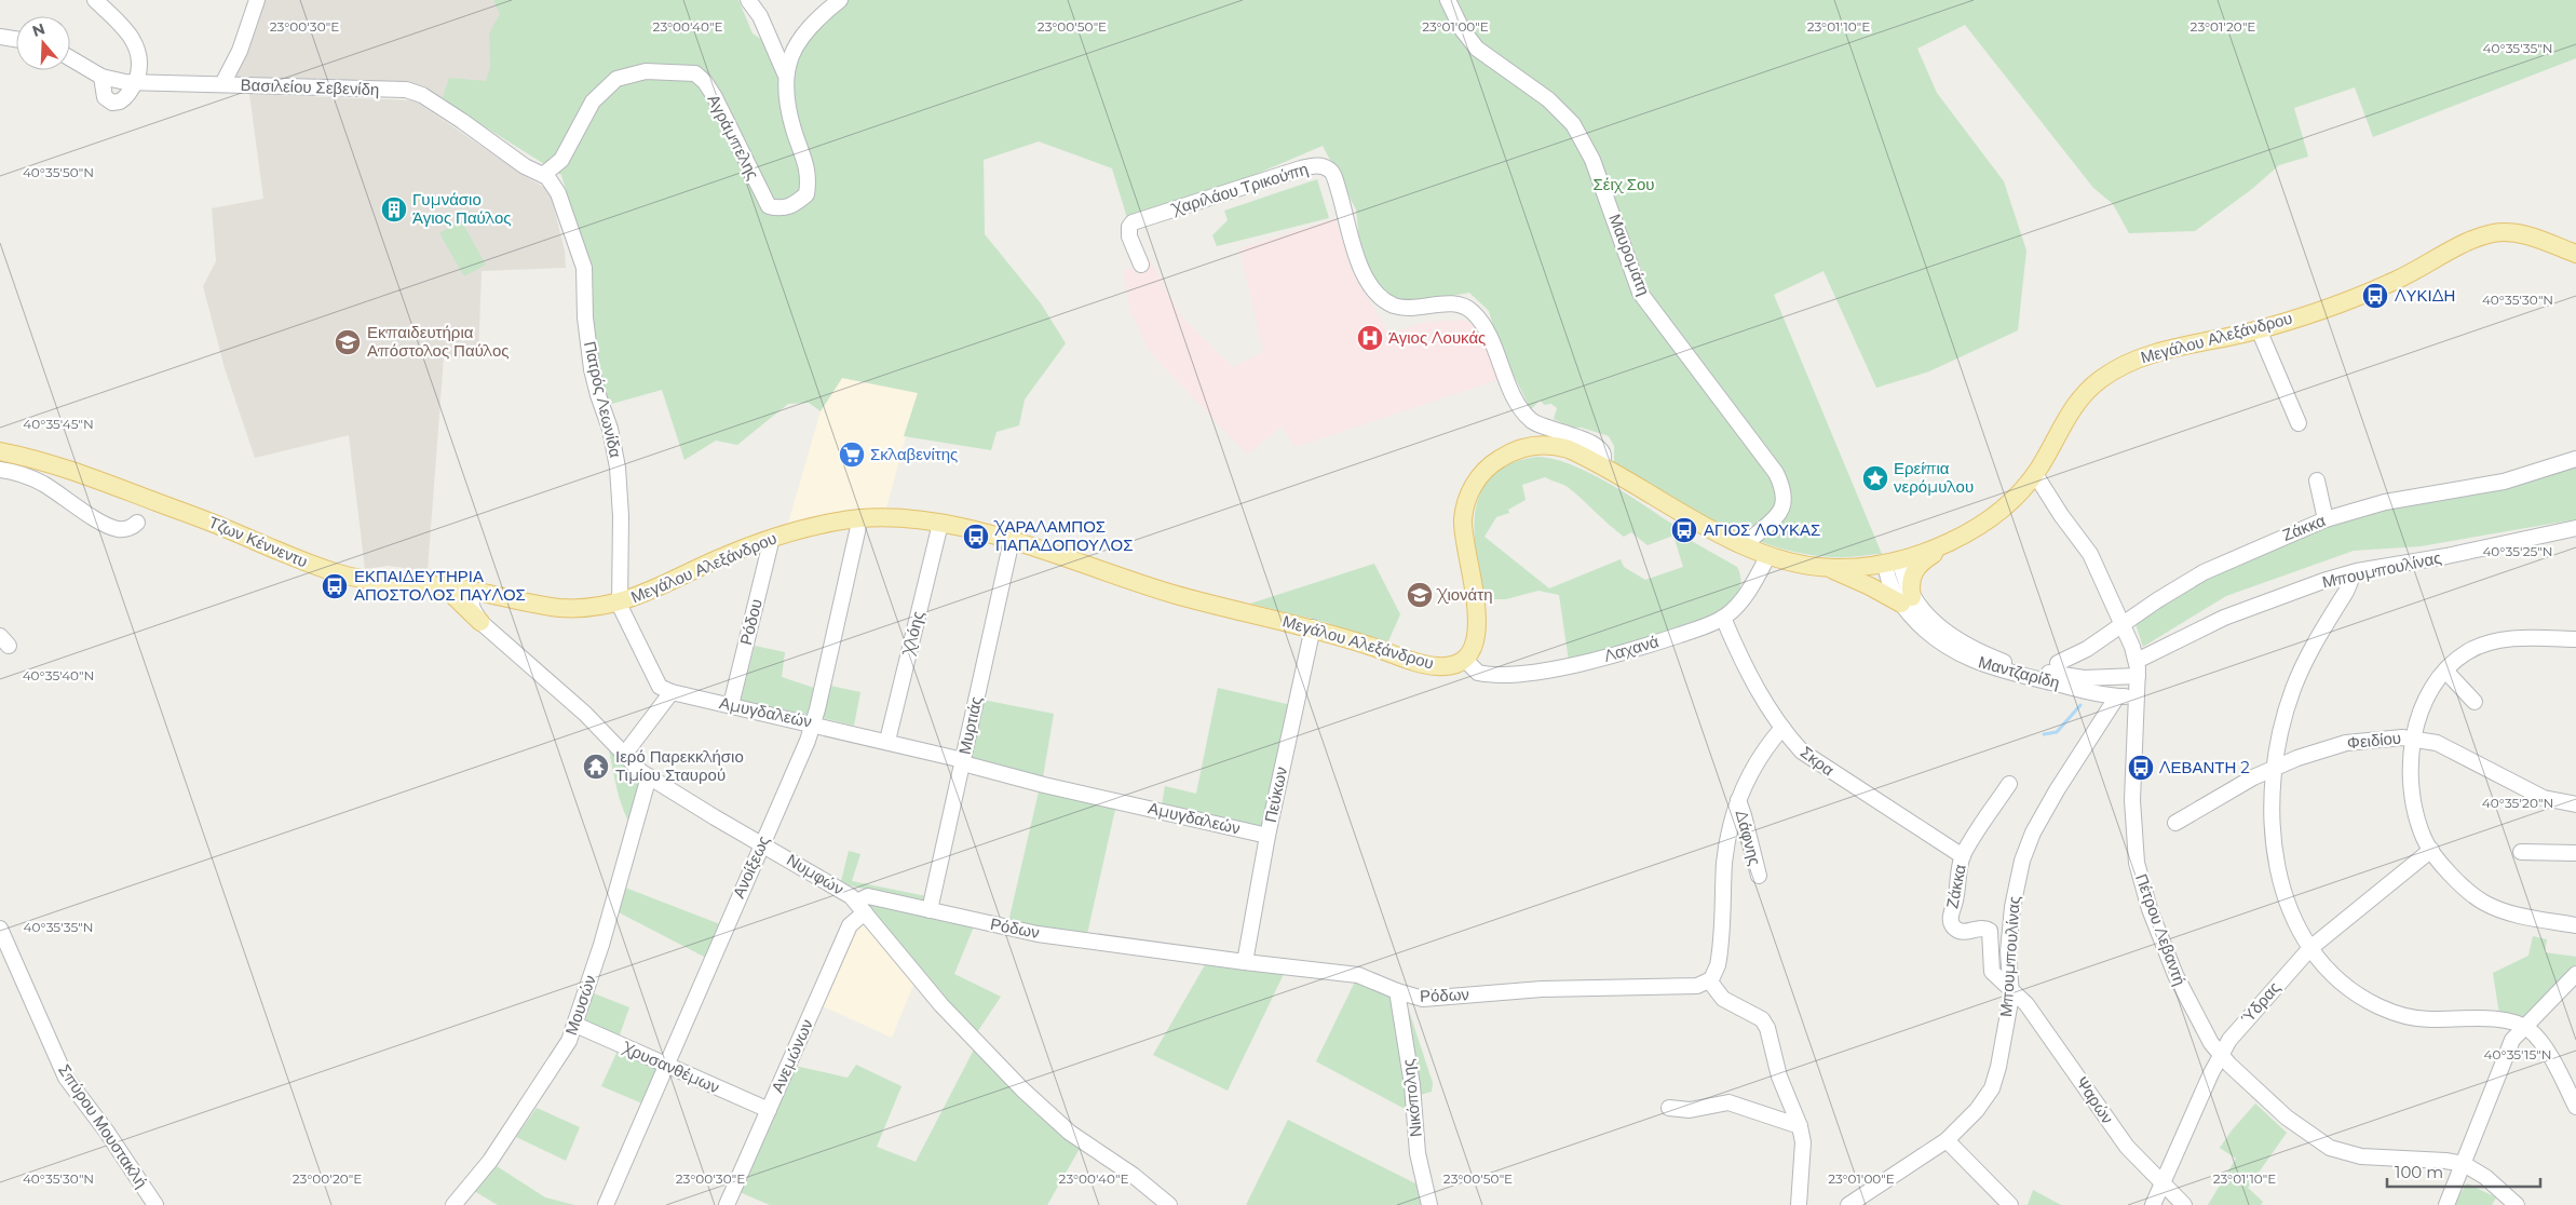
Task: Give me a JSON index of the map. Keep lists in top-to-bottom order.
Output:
{
  "streets": {
    "main road": ["Μεγάλου Αλεξάνδρου", "Τζων Κέννεντυ"],
    "street": [
      "Βασιλείου Σεβενίδη",
      "Αγράμπελης",
      "Χαριλάου Τρικούπη",
      "Μαυρομάτη",
      "Πατρός Λεωνίδα",
      "Ζάκκα",
      "Μπουμπουλίνας",
      "Ρόδου",
      "Χλόης",
      "Λαχανά",
      "Μαντζαρίδη",
      "Αμυγδαλεών",
      "Μυρτιάς",
      "Φειδίου",
      "Σκρα",
      "Πεύκων",
      "Δάφνης",
      "Ανοίξεως",
      "Νυμφών",
      "Ρόδων",
      "Πέτρου Λεβαντή",
      "Ύδρας",
      "Μουσών",
      "Ανεμώνων",
      "Χρυσανθέμων",
      "Νικόπολης",
      "Ψαρών",
      "Σπύρου Μουστακλή"
    ]
  },
  "crossings": [
    ["Βασιλείου Σεβενίδη", "Αγράμπελης"],
    ["Βασιλείου Σεβενίδη", "Πατρός Λεωνίδα"],
    ["Αγράμπελης", "Πατρός Λεωνίδα"],
    ["Χαριλάου Τρικούπη", "Μεγάλου Αλεξάνδρου"],
    ["Μαυρομάτη", "Μεγάλου Αλεξάνδρου"],
    ["Μεγάλου Αλεξάνδρου", "Πατρός Λεωνίδα"],
    ["Μεγάλου Αλεξάνδρου", "Τζων Κέννεντυ"],
    ["Μεγάλου Αλεξάνδρου", "Ρόδου"],
    ["Μεγάλου Αλεξάνδρου", "Χλόης"],
    ["Μεγάλου Αλεξάνδρου", "Λαχανά"],
    ["Μεγάλου Αλεξάνδρου", "Μαντζαρίδη"],
    ["Μεγάλου Αλεξάνδρου", "Μυρτιάς"],
    ["Μεγάλου Αλεξάνδρου", "Πεύκων"],
    ["Μεγάλου Αλεξάνδρου", "Ανοίξεως"],
    ["Μεγάλου Αλεξάνδρου", "Πέτρου Λεβαντή"],
    ["Πατρός Λεωνίδα", "Τζων Κέννεντυ"],
    ["Ζάκκα", "Μπουμπουλίνας"],
    ["Ζάκκα", "Σκρα"],
    ["Ζάκκα", "Πέτρου Λεβαντή"],
    ["Ζάκκα", "Ψαρών"],
    ["Μπουμπουλίνας", "Μαντζαρίδη"],
    ["Μπουμπουλίνας", "Πέτρου Λεβαντή"],
    ["Μπουμπουλίνας", "Ψαρών"],
    ["Ρόδου", "Αμυγδαλεών"],
    ["Χλόης", "Αμυγδαλεών"],
    ["Λαχανά", "Σκρα"],
    ["Μαντζαρίδη", "Πέτρου Λεβαντή"],
    ["Αμυγδαλεών", "Μυρτιάς"],
    ["Αμυγδαλεών", "Πεύκων"],
    ["Αμυγδαλεών", "Ανοίξεως"],
    ["Μυρτιάς", "Ρόδων"],
    ["Πεύκων", "Ρόδων"],
    ["Ανοίξεως", "Νυμφών"],
    ["Ανοίξεως", "Χρυσανθέμων"],
    ["Νυμφών", "Ρόδων"],
    ["Νυμφών", "Μουσών"],
    ["Νυμφών", "Ανεμώνων"],
    ["Ρόδων", "Ανεμώνων"],
    ["Ρόδων", "Νικόπολης"],
    ["Πέτρου Λεβαντή", "Ύδρας"],
    ["Ύδρας", "Ψαρών"],
    ["Μουσών", "Χρυσανθέμων"],
    ["Ανεμώνων", "Χρυσανθέμων"]
  ],
  "parks": ["Σέιχ Σου"],
  "places": {
    "building": ["Γυμνάσιο Άγιος Παύλος"],
    "bus stop": [
      "ΛΥΚΙΔΗ",
      "ΑΓΙΟΣ ΛΟΥΚΑΣ",
      "ΧΑΡΑΛΑΜΠΟΣ ΠΑΠΑΔΟΠΟΥΛΟΣ",
      "ΕΚΠΑΙΔΕΥΤΗΡΙΑ ΑΠΟΣΤΟΛΟΣ ΠΑΥΛΟΣ",
      "ΛΕΒΑΝΤΗ 2"
    ],
    "hospital": ["Άγιος Λουκάς"],
    "school or university": ["Εκπαιδευτήρια Απόστολος Παύλος", "Χιονάτη"],
    "supermarket": ["Σκλαβενίτης"],
    "place": ["Ερείπια νερόμυλου"],
    "temple": ["Ιερό Παρεκκλήσιο Τιμίου Σταυρού"]
  },
  "scale_bar": "100 m",
  "north": "top",
  "coordinates": [
    "23°00'30\"E",
    "23°00'40\"E",
    "23°00'50\"E",
    "23°01'00\"E",
    "23°01'10\"E",
    "23°01'20\"E",
    "40°35'35\"N",
    "40°35'50\"N",
    "40°35'30\"N",
    "40°35'45\"N",
    "40°35'25\"N",
    "40°35'40\"N",
    "40°35'20\"N",
    "40°35'15\"N",
    "23°00'20\"E"
  ]
}
